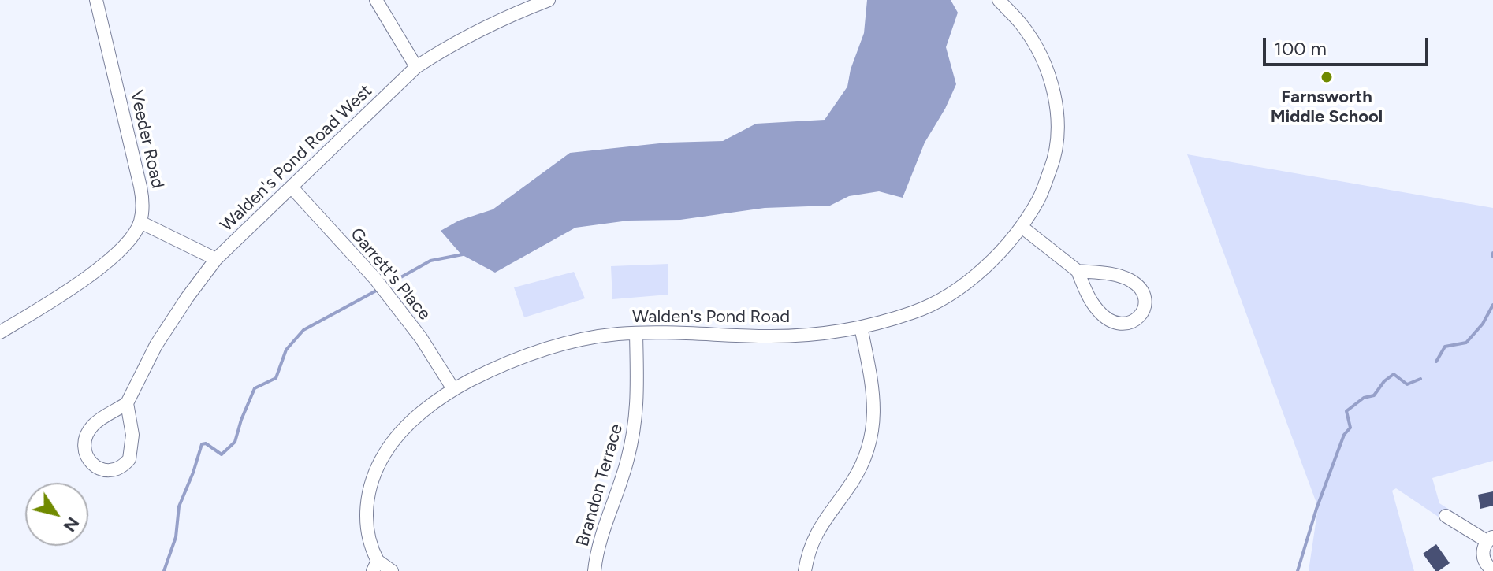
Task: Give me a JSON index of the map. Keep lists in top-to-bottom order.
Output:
{
  "streets": {
    "street": [
      "Veeder Road",
      "Walden's Pond Road West",
      "Garrett's Place",
      "Walden's Pond Road",
      "Brandon Terrace"
    ]
  },
  "crossings": [
    ["Walden's Pond Road West", "Garrett's Place"],
    ["Garrett's Place", "Walden's Pond Road"],
    ["Walden's Pond Road", "Brandon Terrace"]
  ],
  "places": ["Farnsworth Middle School"],
  "scale_bar": "100 m",
  "north": "bottom right"
}
